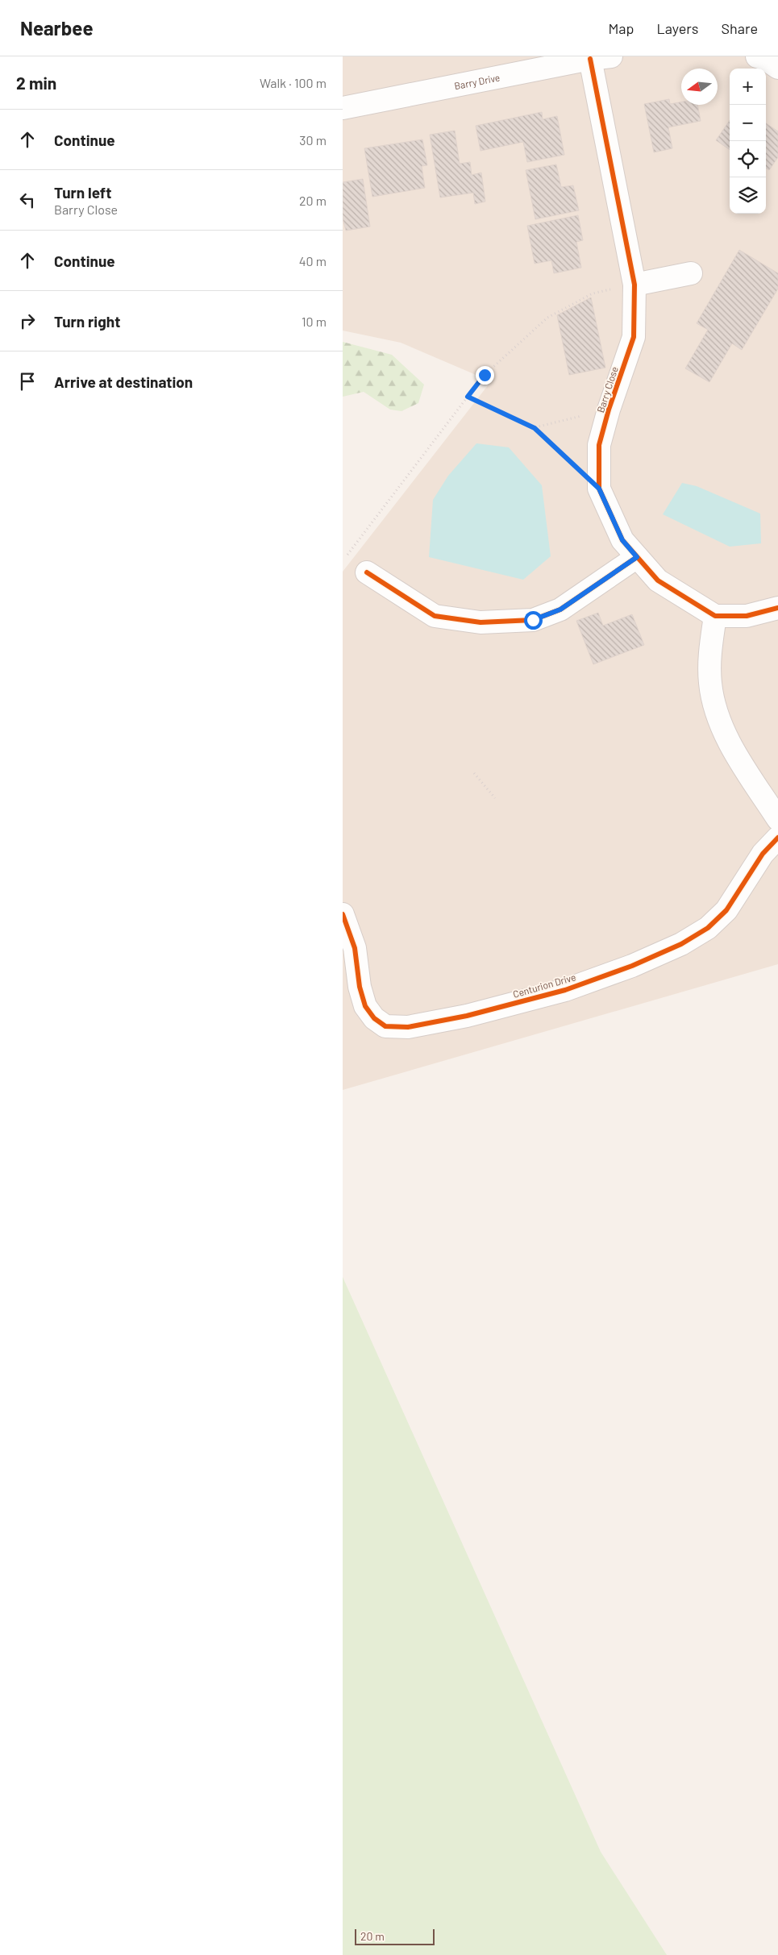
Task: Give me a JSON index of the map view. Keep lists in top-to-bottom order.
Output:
{
  "streets": {
    "street": ["Barry Drive", "Barry Close", "Centurion Drive"]
  },
  "crossings": [
    ["Barry Drive", "Barry Close"]
  ],
  "scale_bar": "20 m",
  "north": "left",
  "page": {
    "header": "Nearbee",
    "nav": ["Map", "Layers", "Share"],
    "heading": ["2 min", "Walk · 100 m"],
    "map_buttons": ["+", "−"],
    "list": [
      ["Continue", "30 m"],
      ["Turn left", "Barry Close", "20 m"],
      ["Continue", "40 m"],
      ["Turn right", "10 m"],
      "Arrive at destination"
    ],
    "scale": "20 m"
  }
}
